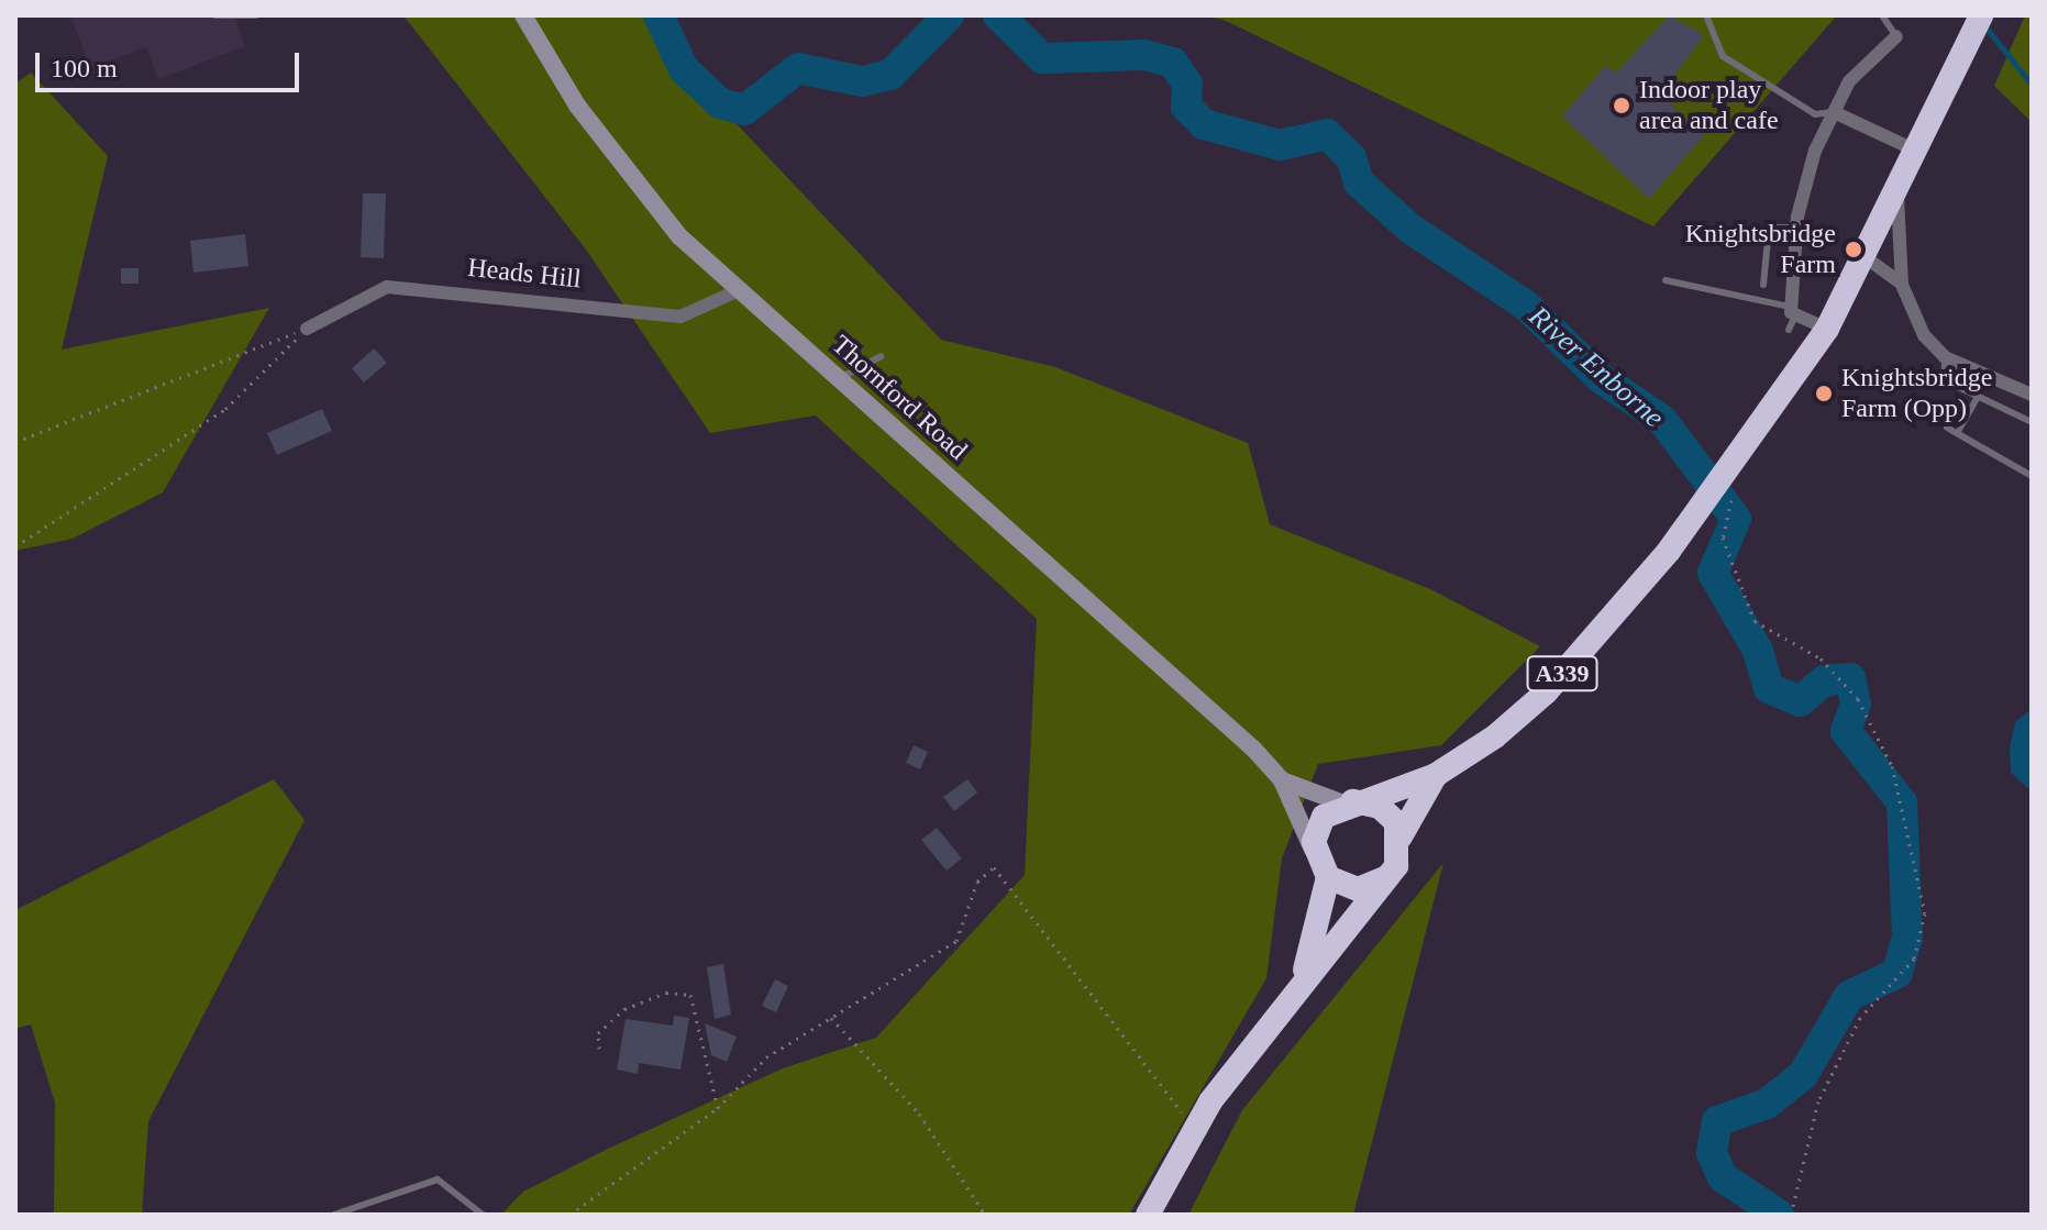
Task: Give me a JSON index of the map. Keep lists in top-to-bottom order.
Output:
{
  "streets": {
    "highway": ["A339"],
    "street": ["Heads Hill", "Thornford Road"]
  },
  "crossings": [
    ["Heads Hill", "Thornford Road"],
    ["Thornford Road", "A339"]
  ],
  "water": ["River Enborne"],
  "places": ["Indoor play area and cafe", "Knightsbridge Farm", "Knightsbridge Farm (Opp)"],
  "scale_bar": "100 m"
}
